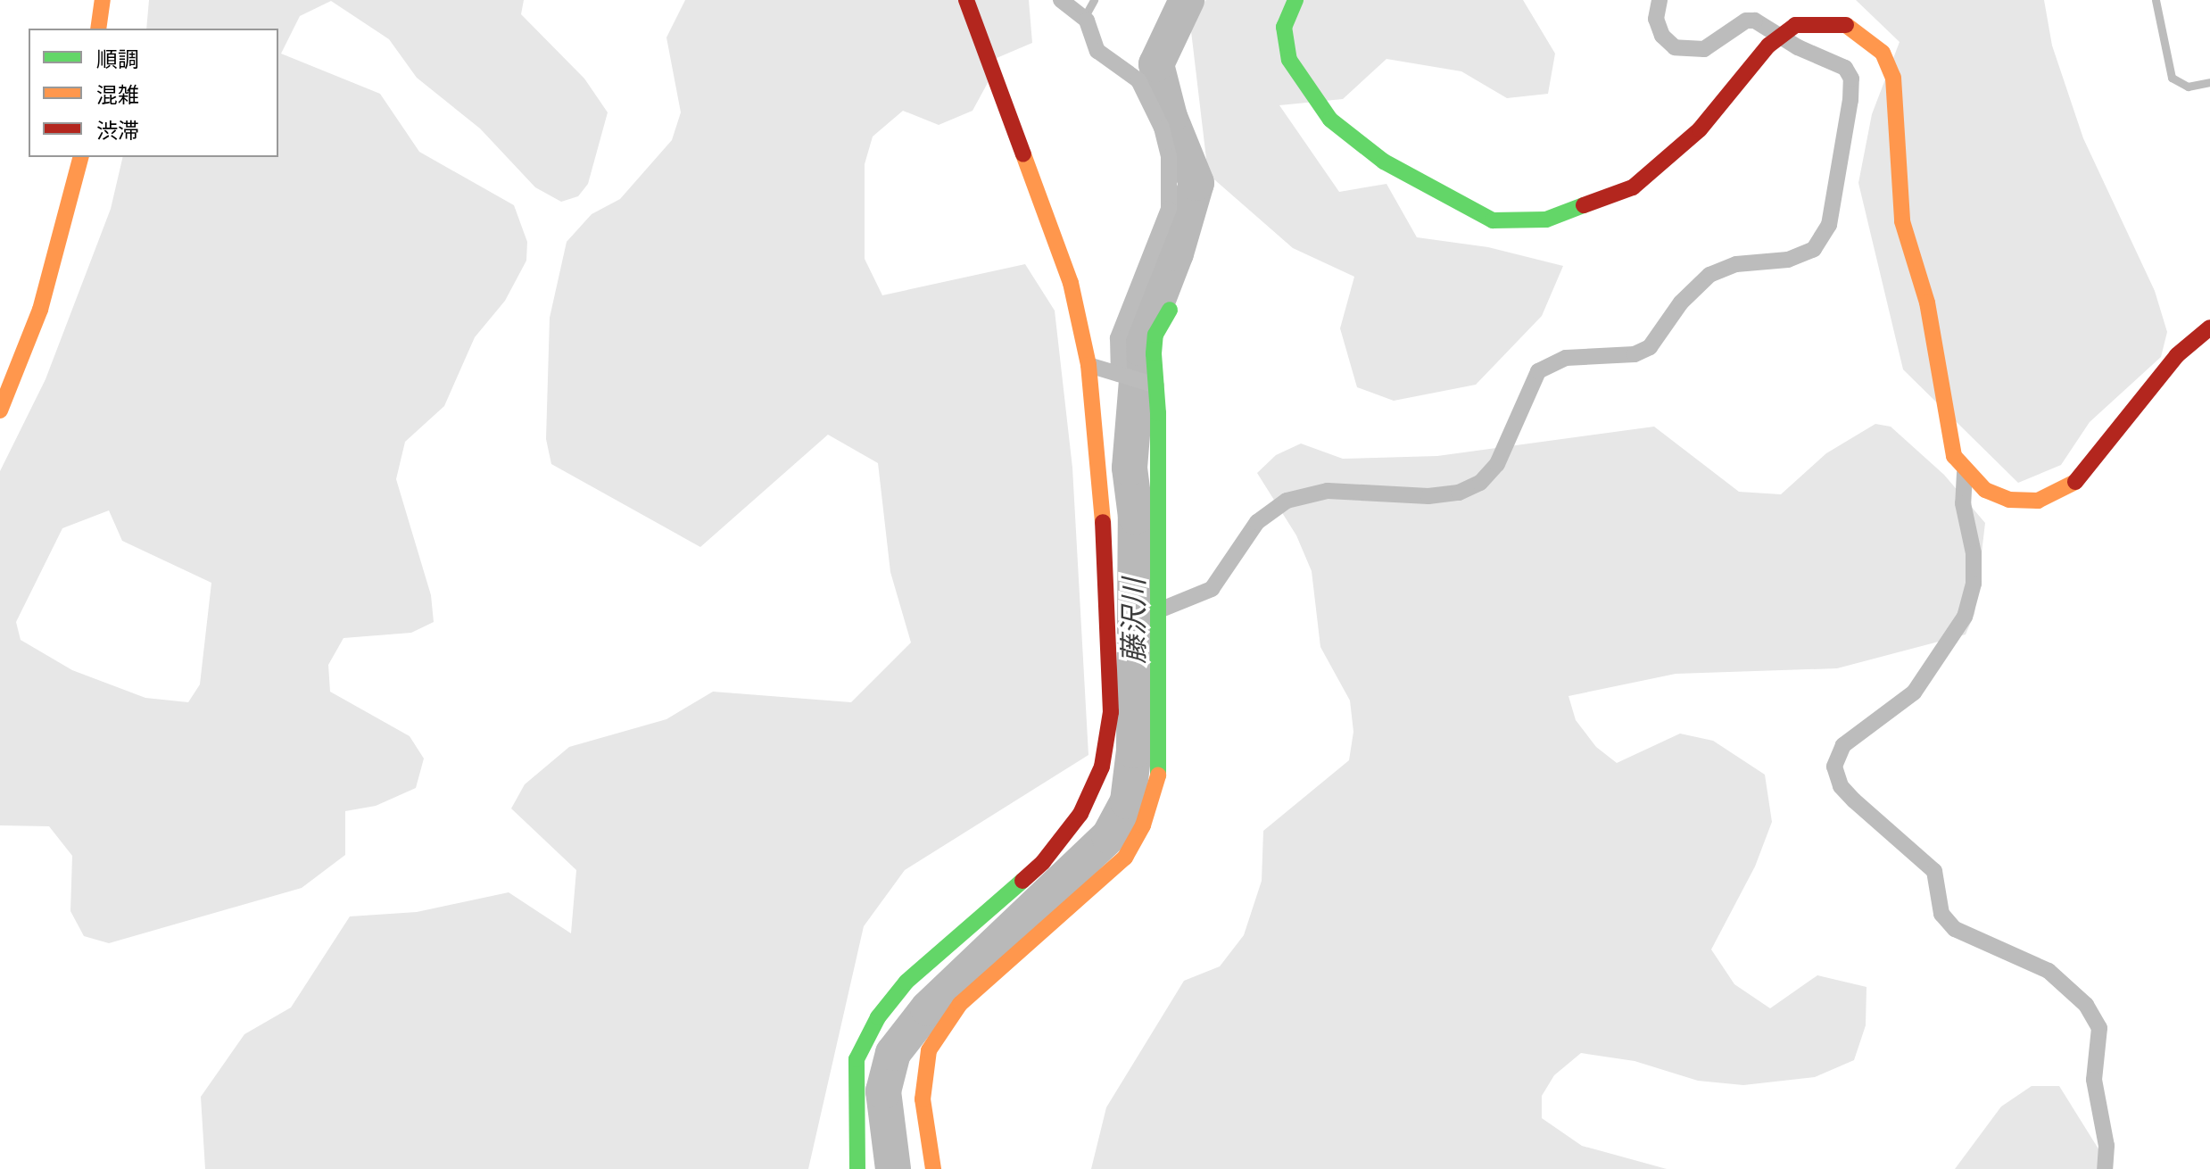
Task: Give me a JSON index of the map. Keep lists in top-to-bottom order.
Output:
{
  "water": ["藤沢川"],
  "legend": ["順調", "混雑", "渋滞"]
}
